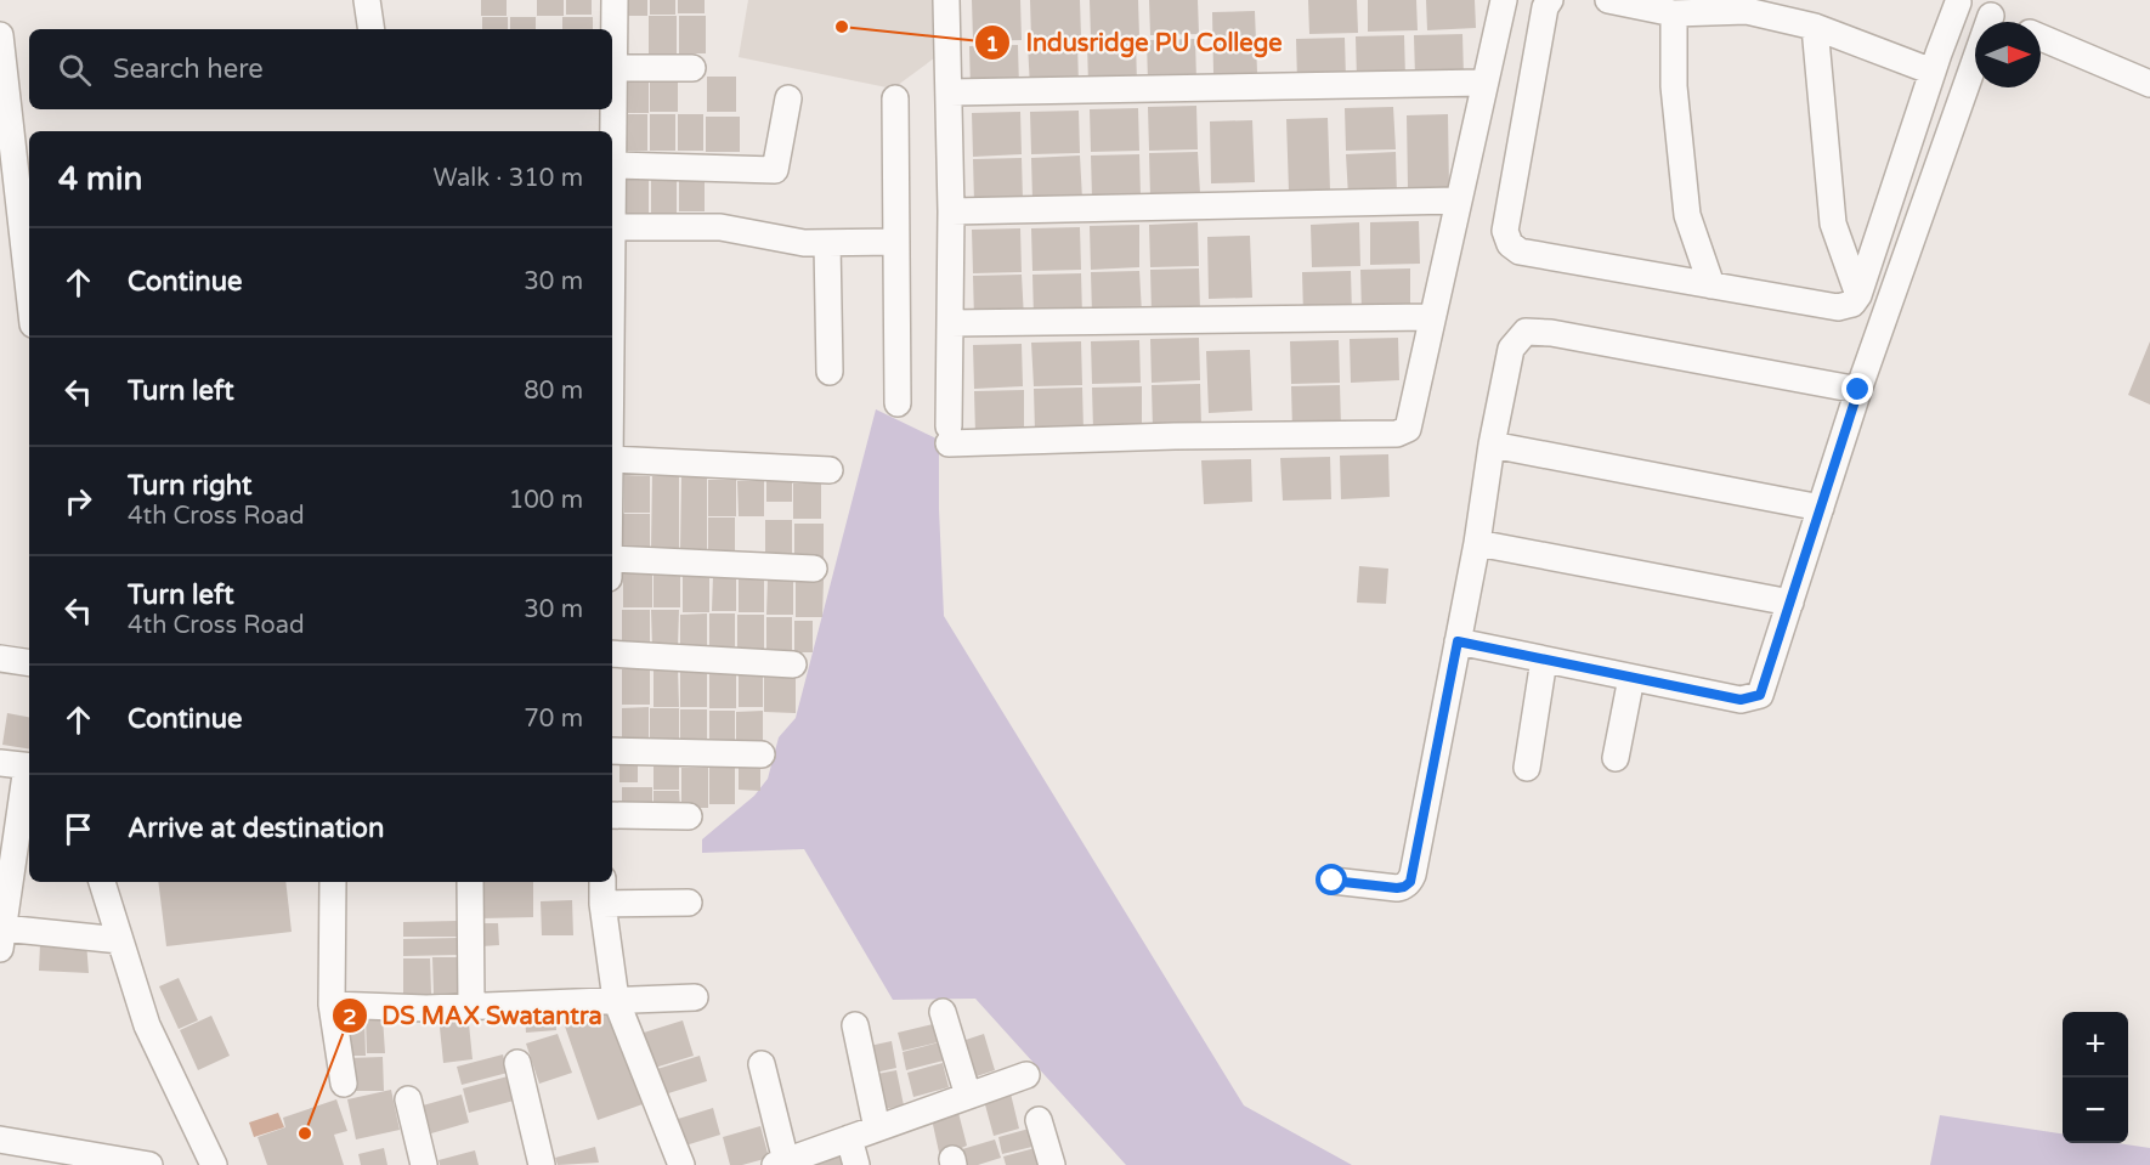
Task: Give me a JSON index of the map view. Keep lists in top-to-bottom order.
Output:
{
  "places": ["Indusridge PU College", "DS MAX Swatantra"],
  "north": "right",
  "page": {
    "search": "Search here",
    "heading": ["4 min", "Walk · 310 m"],
    "list": [
      ["Continue", "30 m"],
      ["Turn left", "80 m"],
      ["Turn right", "4th Cross Road", "100 m"],
      ["Turn left", "4th Cross Road", "30 m"],
      ["Continue", "70 m"],
      "Arrive at destination"
    ],
    "map_buttons": ["+", "−"]
  }
}
